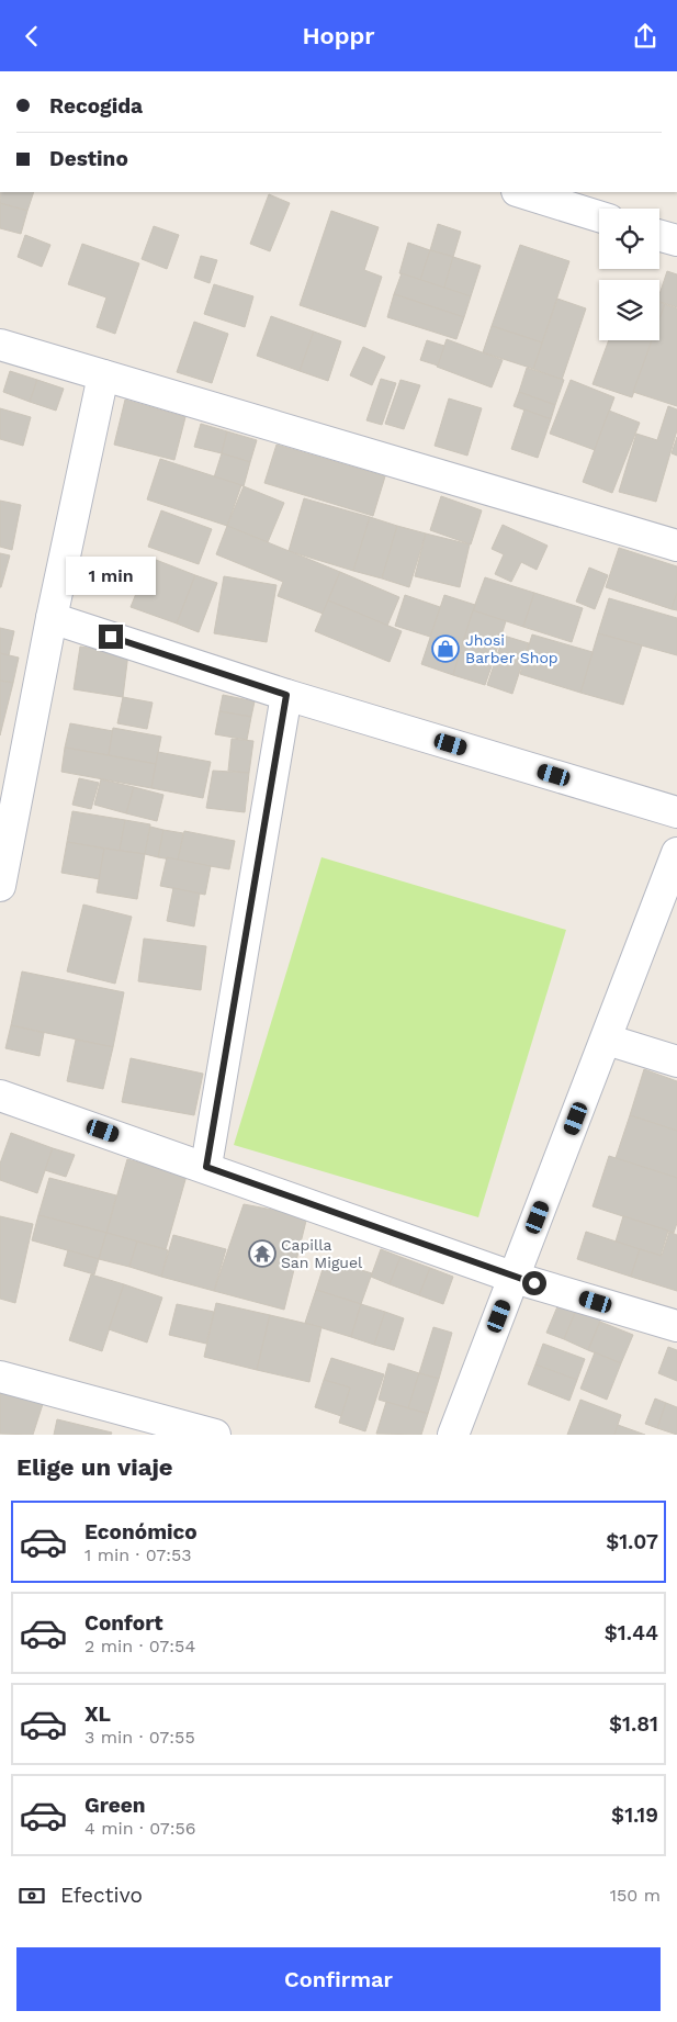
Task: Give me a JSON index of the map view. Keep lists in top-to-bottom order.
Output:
{
  "places": {
    "shop": ["Jhosi Barber Shop"],
    "temple": ["Capilla San Miguel"]
  },
  "page": {
    "header": "Hoppr",
    "banner": ["Recogida", "Destino"],
    "bubble": "1 min",
    "heading": "Elige un viaje",
    "list": [
      {
        "name": "Económico",
        "note": "1 min · 07:53",
        "value": "$1.07"
      },
      {
        "name": "Confort",
        "note": "2 min · 07:54",
        "value": "$1.44"
      },
      {
        "name": "XL",
        "note": "3 min · 07:55",
        "value": "$1.81"
      },
      {
        "name": "Green",
        "note": "4 min · 07:56",
        "value": "$1.19"
      }
    ],
    "pay": ["Efectivo", "150 m"],
    "buttons": "Confirmar"
  }
}
